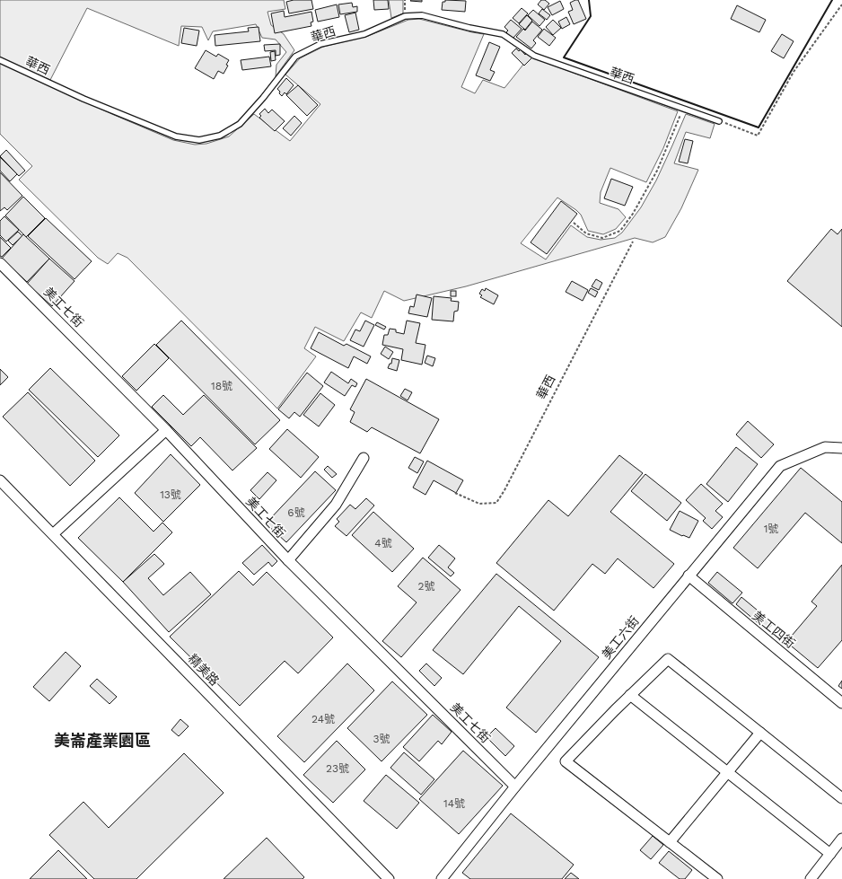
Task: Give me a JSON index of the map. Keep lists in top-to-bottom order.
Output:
{
  "streets": {
    "street": [
      "美工七街",
      "美工四街",
      "美工六街",
      "精美路"
    ],
    "lane": ["華西"]
  },
  "crossings": [
    ["美工七街", "美工六街"],
    ["美工四街", "美工六街"]
  ],
  "districts": ["美崙產業園區"],
  "house_numbers": [
    "18號",
    "13號",
    "6號",
    "1號",
    "4號",
    "2號",
    "24號",
    "3號",
    "23號",
    "14號"
  ]
}
